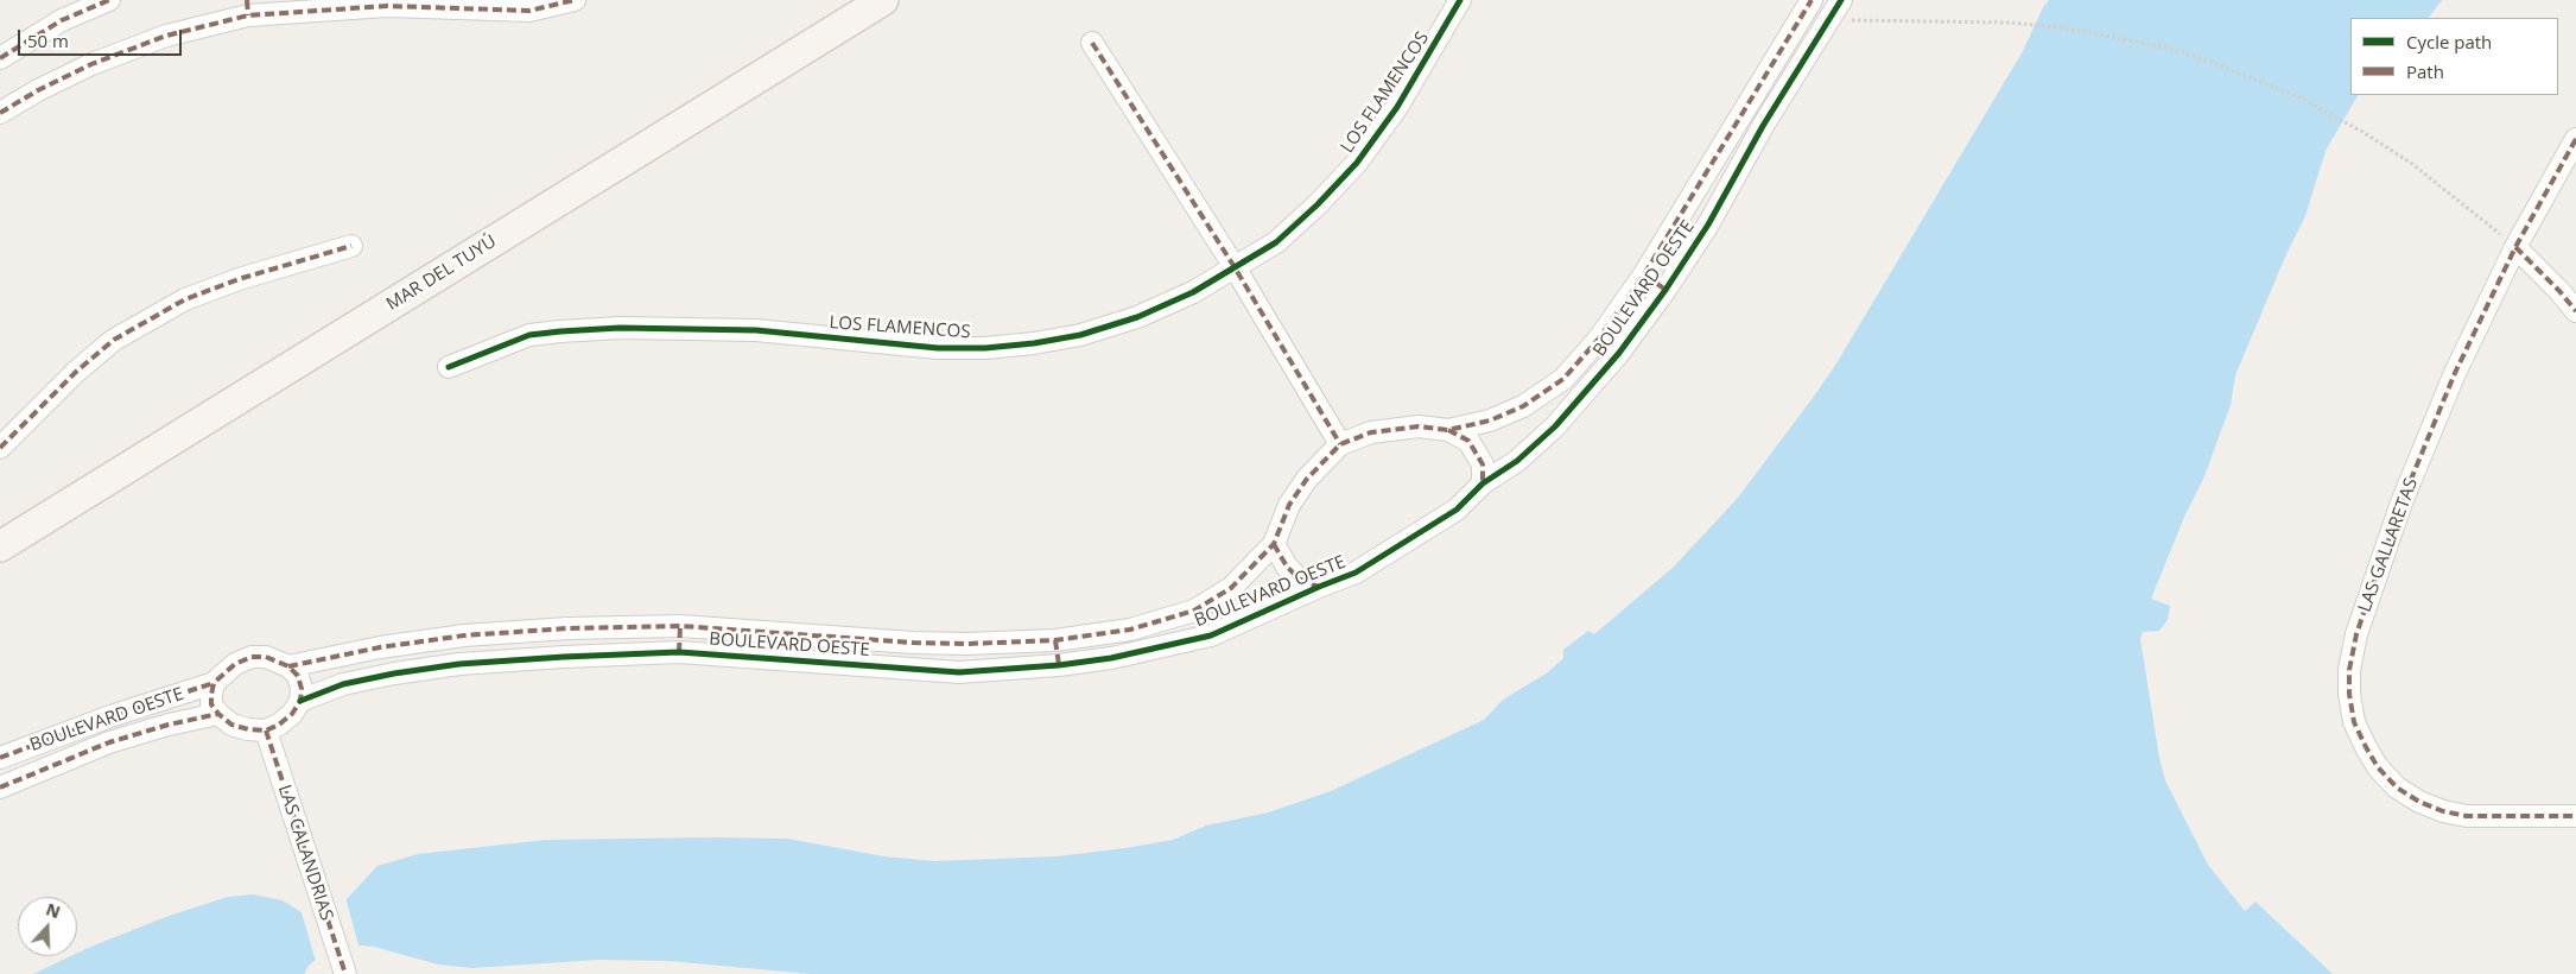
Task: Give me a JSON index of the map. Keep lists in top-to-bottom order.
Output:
{
  "streets": {
    "street": [
      "LOS FLAMENCOS",
      "MAR DEL TUYÚ",
      "BOULEVARD OESTE",
      "LAS GALLARETAS",
      "LAS CALANDRIAS"
    ]
  },
  "crossings": [
    ["BOULEVARD OESTE", "LAS CALANDRIAS"]
  ],
  "legend": ["Cycle path", "Path"],
  "scale_bar": "50 m",
  "north": "top"
}
